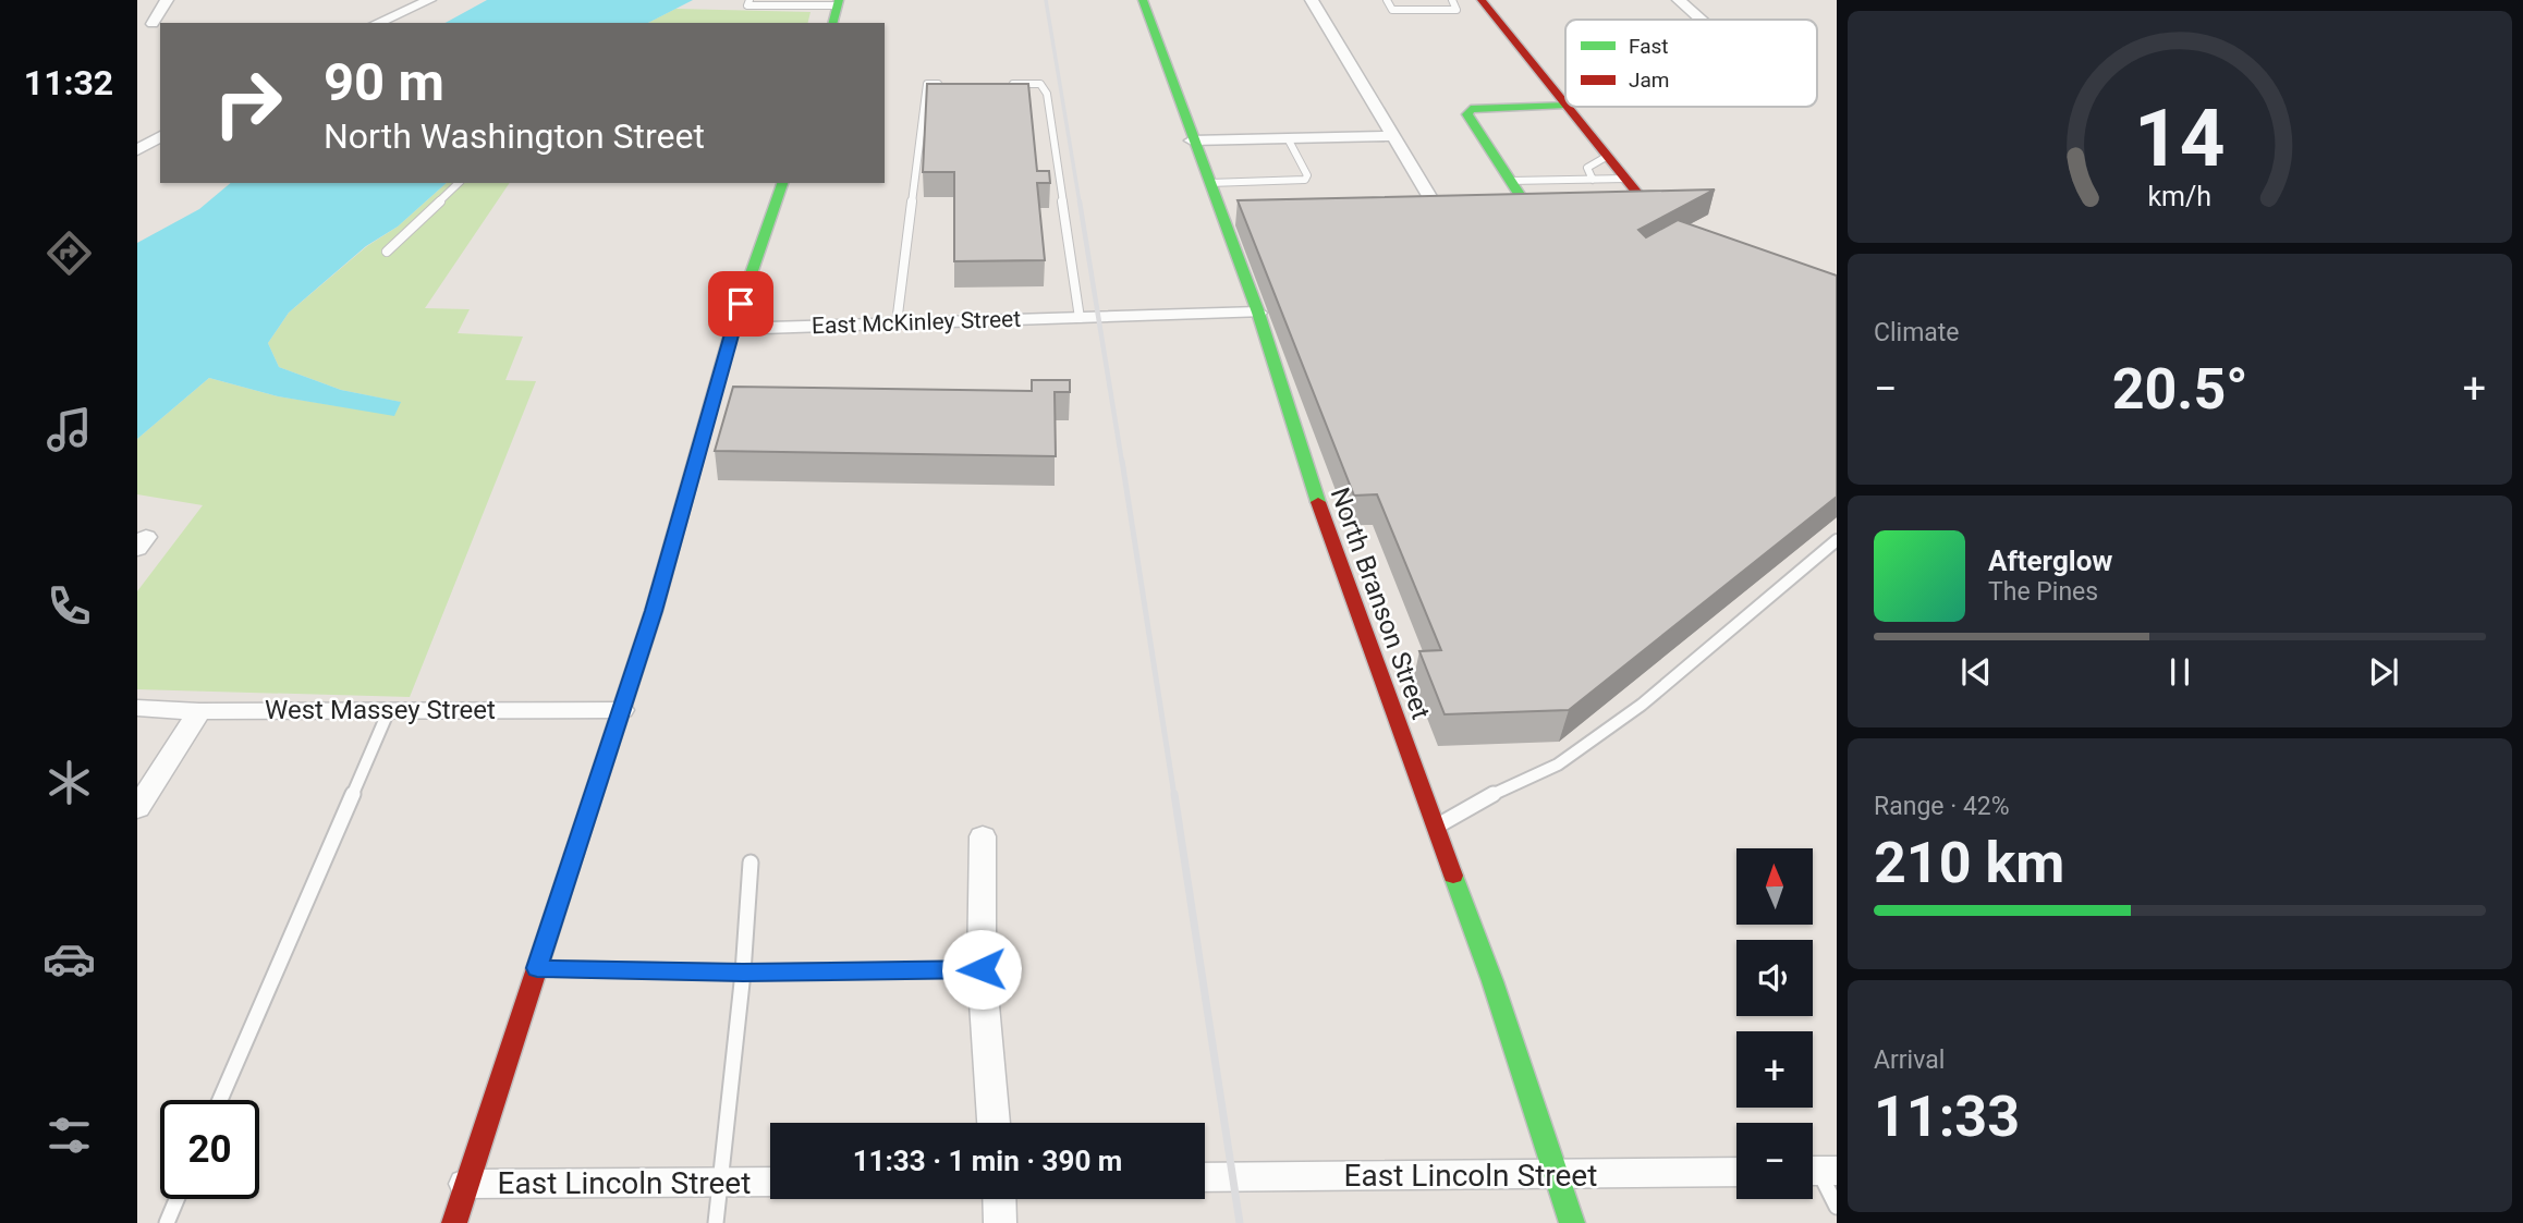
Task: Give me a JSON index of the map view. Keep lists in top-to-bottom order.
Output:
{
  "streets": {
    "street": [
      "East McKinley Street",
      "North Branson Street",
      "West Massey Street",
      "East Lincoln Street"
    ]
  },
  "crossings": [
    ["East McKinley Street", "North Branson Street"],
    ["North Branson Street", "East Lincoln Street"]
  ],
  "legend": ["Fast", "Jam"],
  "north": "top",
  "page": {
    "tabs": "11:32",
    "turn": ["90 m", "North Washington Street"],
    "tile": [
      "Climate",
      ["Range · 42%", "210 km"],
      ["Arrival", "11:33"]
    ],
    "heat": ["−", "20.5°", "+"],
    "song": ["Afterglow", "The Pines"],
    "map_buttons": ["+", "−"],
    "limit": "20",
    "trip": "11:33 · 1 min · 390 m",
    "gauge": ["14", "km/h"]
  }
}
